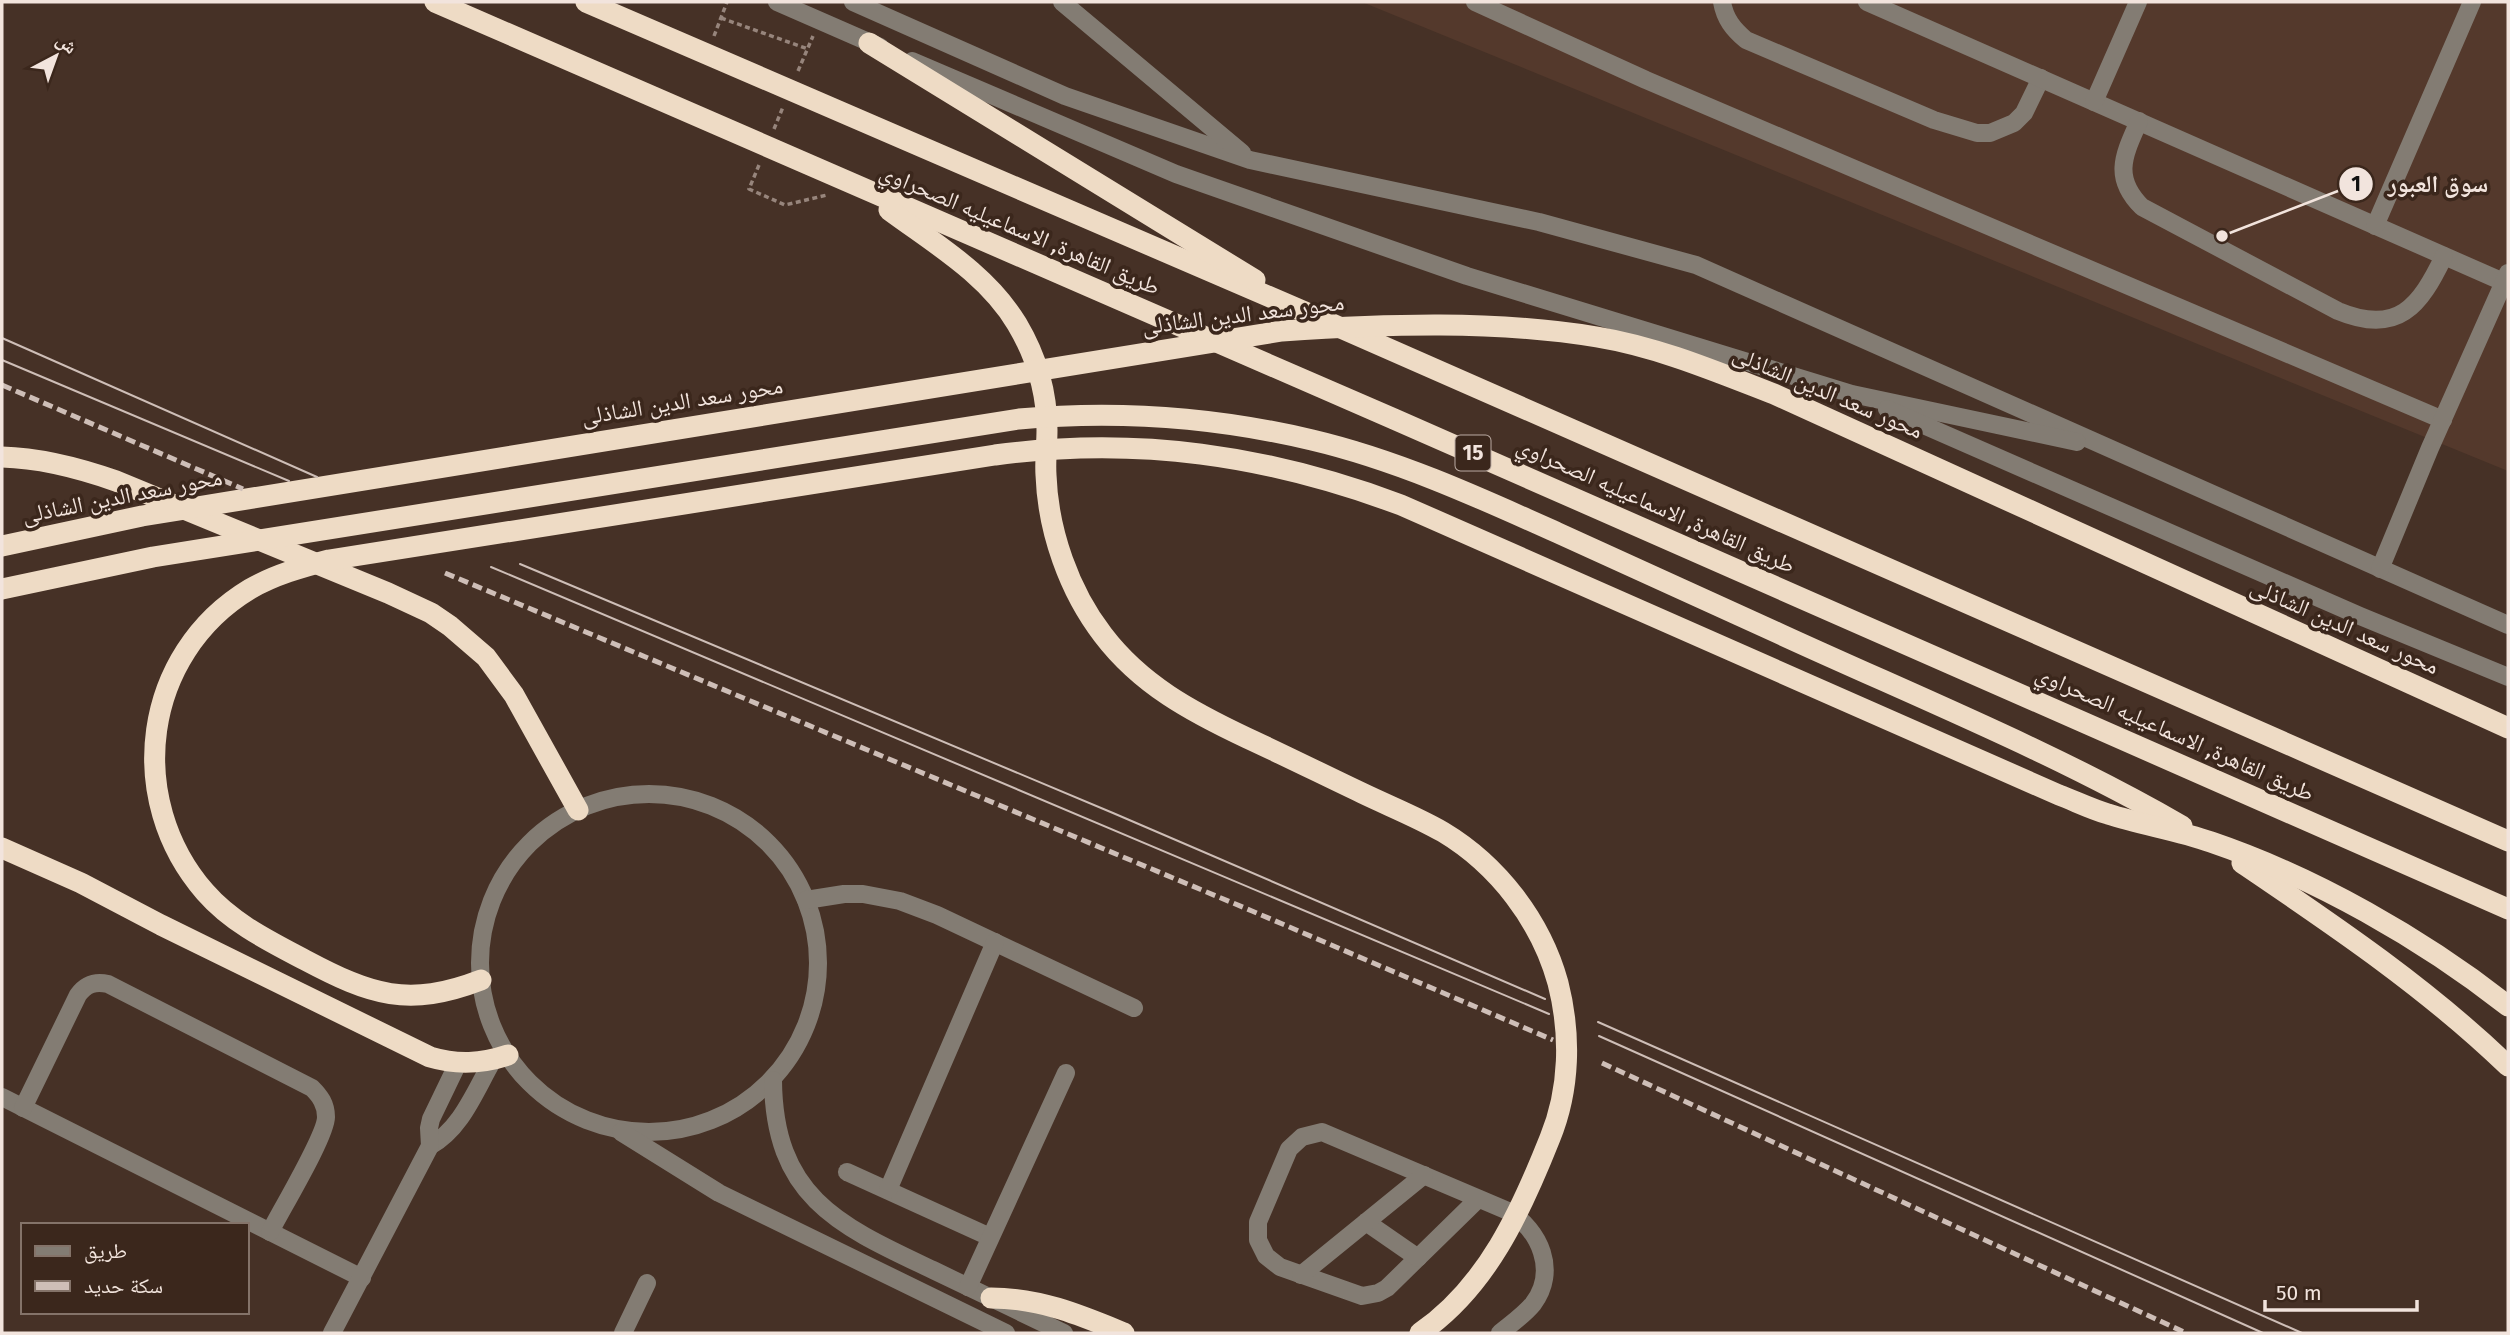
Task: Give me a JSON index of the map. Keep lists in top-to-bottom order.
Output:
{
  "streets": {
    "highway": ["طريق القاهرة, الاسماعيليه الصحراوي", "محور سعد الدين الشاذلى", "15"]
  },
  "places": ["سوق العبور"],
  "legend": ["طريق", "سكة حديد"],
  "scale_bar": "50 m",
  "north": "top right"
}
